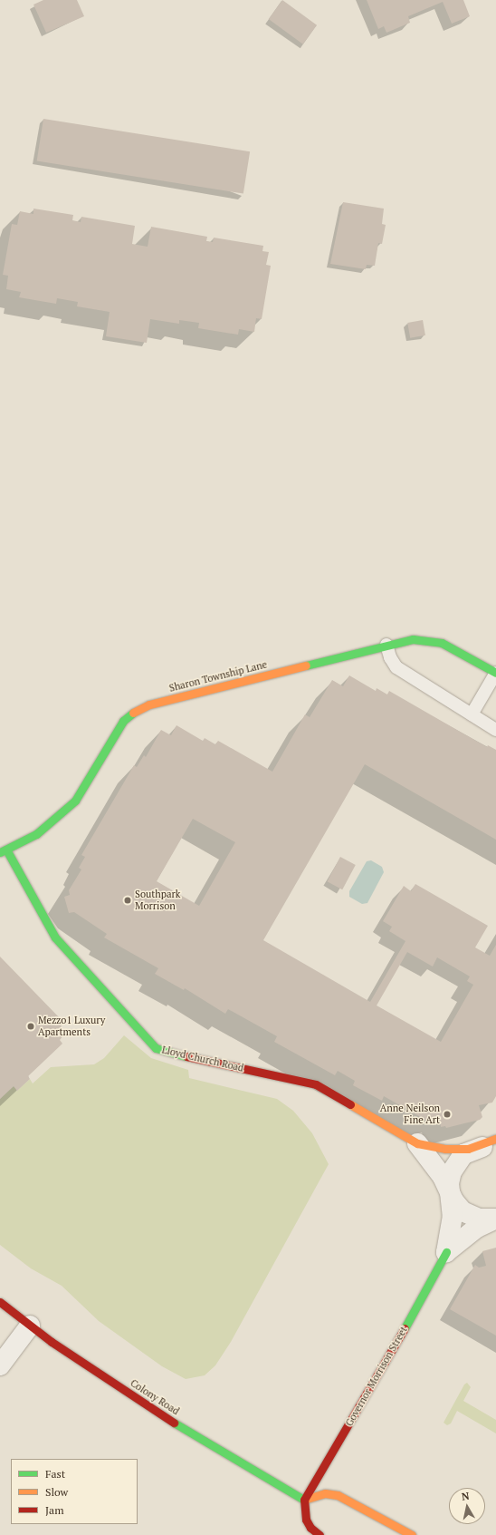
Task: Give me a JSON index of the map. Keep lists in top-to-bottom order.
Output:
{
  "streets": {
    "street": [
      "Sharon Township Lane",
      "Lloyd Church Road",
      "Governor Morrison Street",
      "Colony Road"
    ]
  },
  "crossings": [
    ["Sharon Township Lane", "Lloyd Church Road"],
    ["Lloyd Church Road", "Governor Morrison Street"],
    ["Governor Morrison Street", "Colony Road"]
  ],
  "places": ["Southpark Morrison", "Mezzo1 Luxury Apartments", "Anne Neilson Fine Art"],
  "legend": ["Fast", "Slow", "Jam"],
  "north": "top"
}
